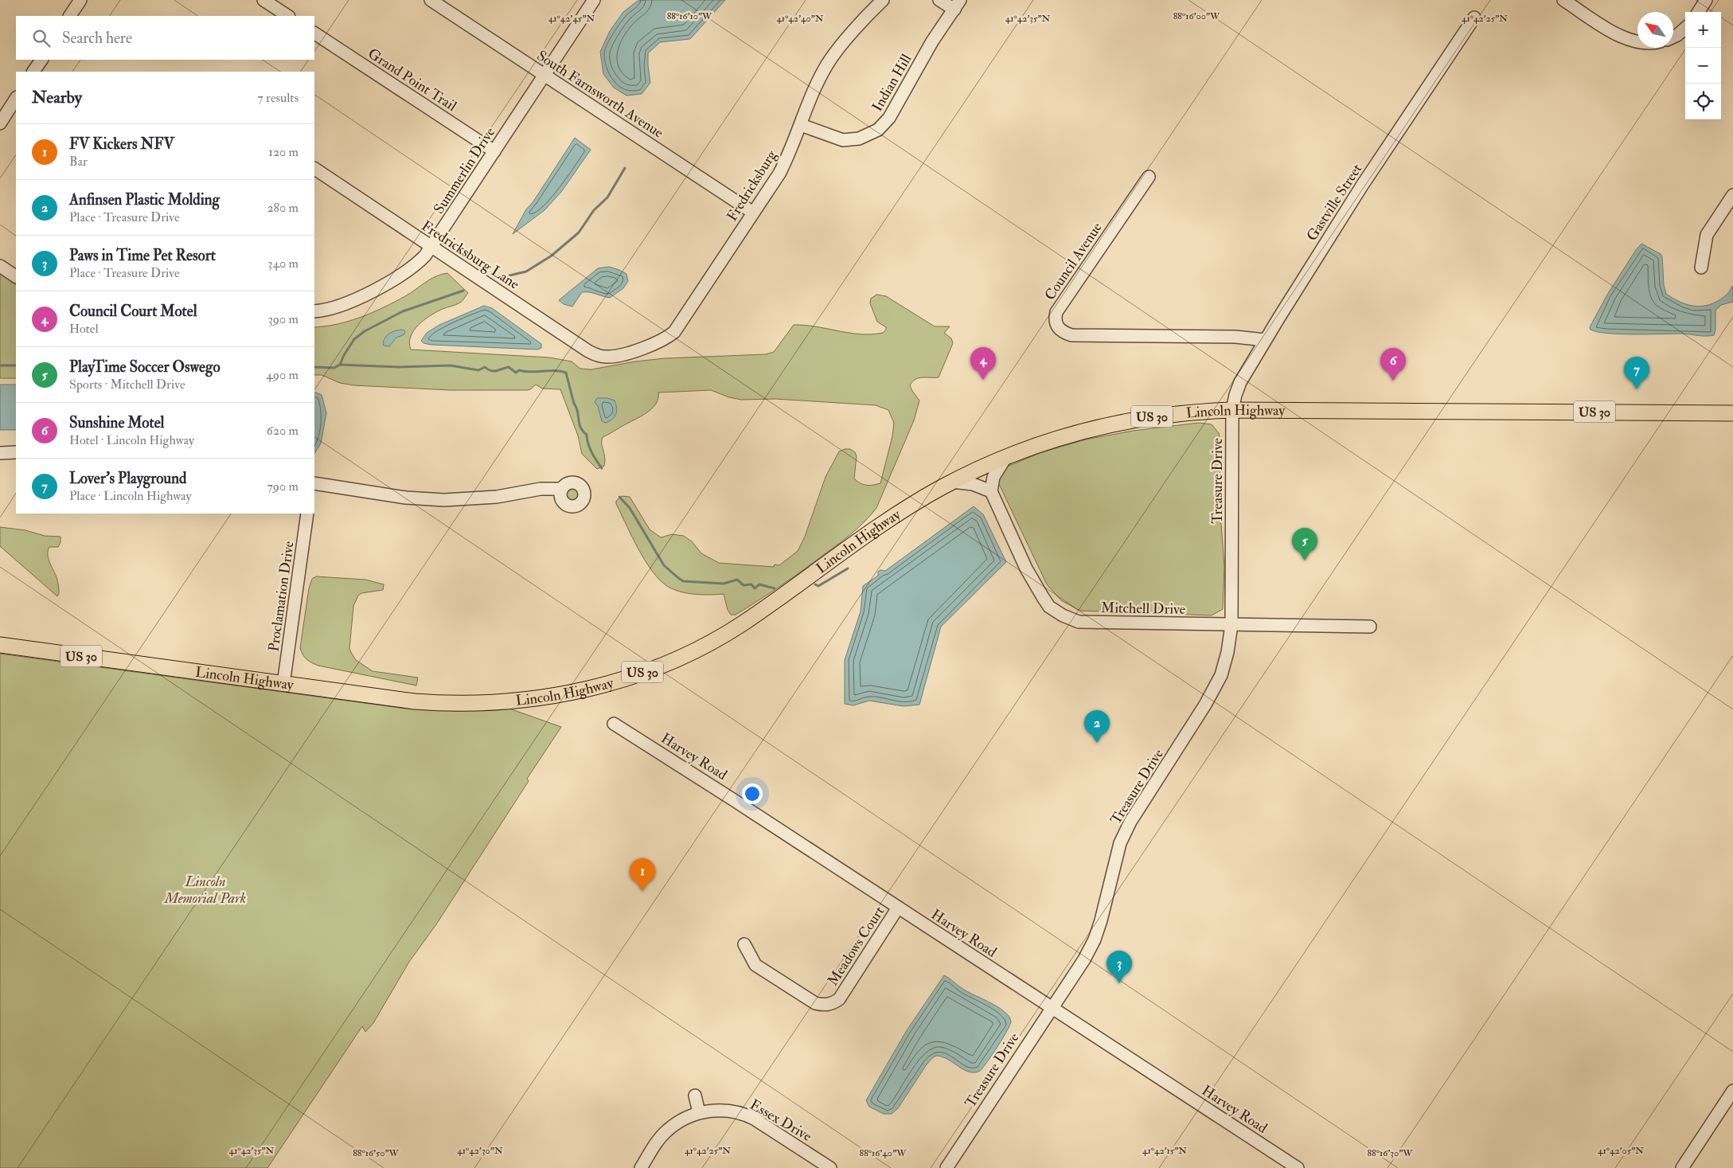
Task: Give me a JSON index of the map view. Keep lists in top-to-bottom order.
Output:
{
  "streets": {
    "main road": ["Lincoln Highway", "US 30"],
    "street": [
      "Grand Point Trail",
      "Indian Hill",
      "South Farnsworth Avenue",
      "Summerlin Drive",
      "Fredricksburg",
      "Gastville Street",
      "Fredricksburg Lane",
      "Council Avenue",
      "Treasure Drive",
      "Proclamation Drive",
      "Mitchell Drive",
      "Harvey Road",
      "Meadows Court",
      "Essex Drive"
    ]
  },
  "crossings": [
    ["Grand Point Trail", "Summerlin Drive"],
    ["Indian Hill", "Fredricksburg"],
    ["South Farnsworth Avenue", "Summerlin Drive"],
    ["South Farnsworth Avenue", "Fredricksburg"],
    ["Summerlin Drive", "Fredricksburg Lane"],
    ["Fredricksburg", "Fredricksburg Lane"],
    ["Gastville Street", "Council Avenue"],
    ["Gastville Street", "Lincoln Highway"],
    ["Gastville Street", "Treasure Drive"],
    ["Lincoln Highway", "Treasure Drive"],
    ["Lincoln Highway", "Proclamation Drive"],
    ["Treasure Drive", "Mitchell Drive"],
    ["Treasure Drive", "Harvey Road"],
    ["Harvey Road", "Meadows Court"]
  ],
  "parks": ["Lincoln Memorial Park"],
  "north": "top left",
  "page": {
    "map_buttons": ["+", "−"],
    "search": "Search here",
    "heading": ["Nearby", "7 results"],
    "list": [
      {
        "mark": "1",
        "name": "FV Kickers NFV",
        "note": "Bar",
        "value": "120 m"
      },
      {
        "mark": "2",
        "name": "Anfinsen Plastic Molding",
        "note": "Place · Treasure Drive",
        "value": "280 m"
      },
      {
        "mark": "3",
        "name": "Paws in Time Pet Resort",
        "note": "Place · Treasure Drive",
        "value": "340 m"
      },
      {
        "mark": "4",
        "name": "Council Court Motel",
        "note": "Hotel",
        "value": "390 m"
      },
      {
        "mark": "5",
        "name": "PlayTime Soccer Oswego",
        "note": "Sports · Mitchell Drive",
        "value": "490 m"
      },
      {
        "mark": "6",
        "name": "Sunshine Motel",
        "note": "Hotel · Lincoln Highway",
        "value": "620 m"
      },
      {
        "mark": "7",
        "name": "Lover's Playground",
        "note": "Place · Lincoln Highway",
        "value": "790 m"
      }
    ],
    "pins": [
      "4",
      "6",
      "7",
      "5",
      "2",
      "1",
      "3"
    ]
  },
  "coordinates": [
    "88°16'10\"W",
    "88°16'00\"W",
    "41°42'45\"N",
    "41°42'40\"N",
    "41°42'35\"N",
    "41°42'25\"N",
    "41°42'30\"N",
    "41°42'15\"N",
    "41°42'05\"N",
    "88°16'50\"W",
    "88°16'40\"W",
    "88°16'30\"W"
  ]
}
